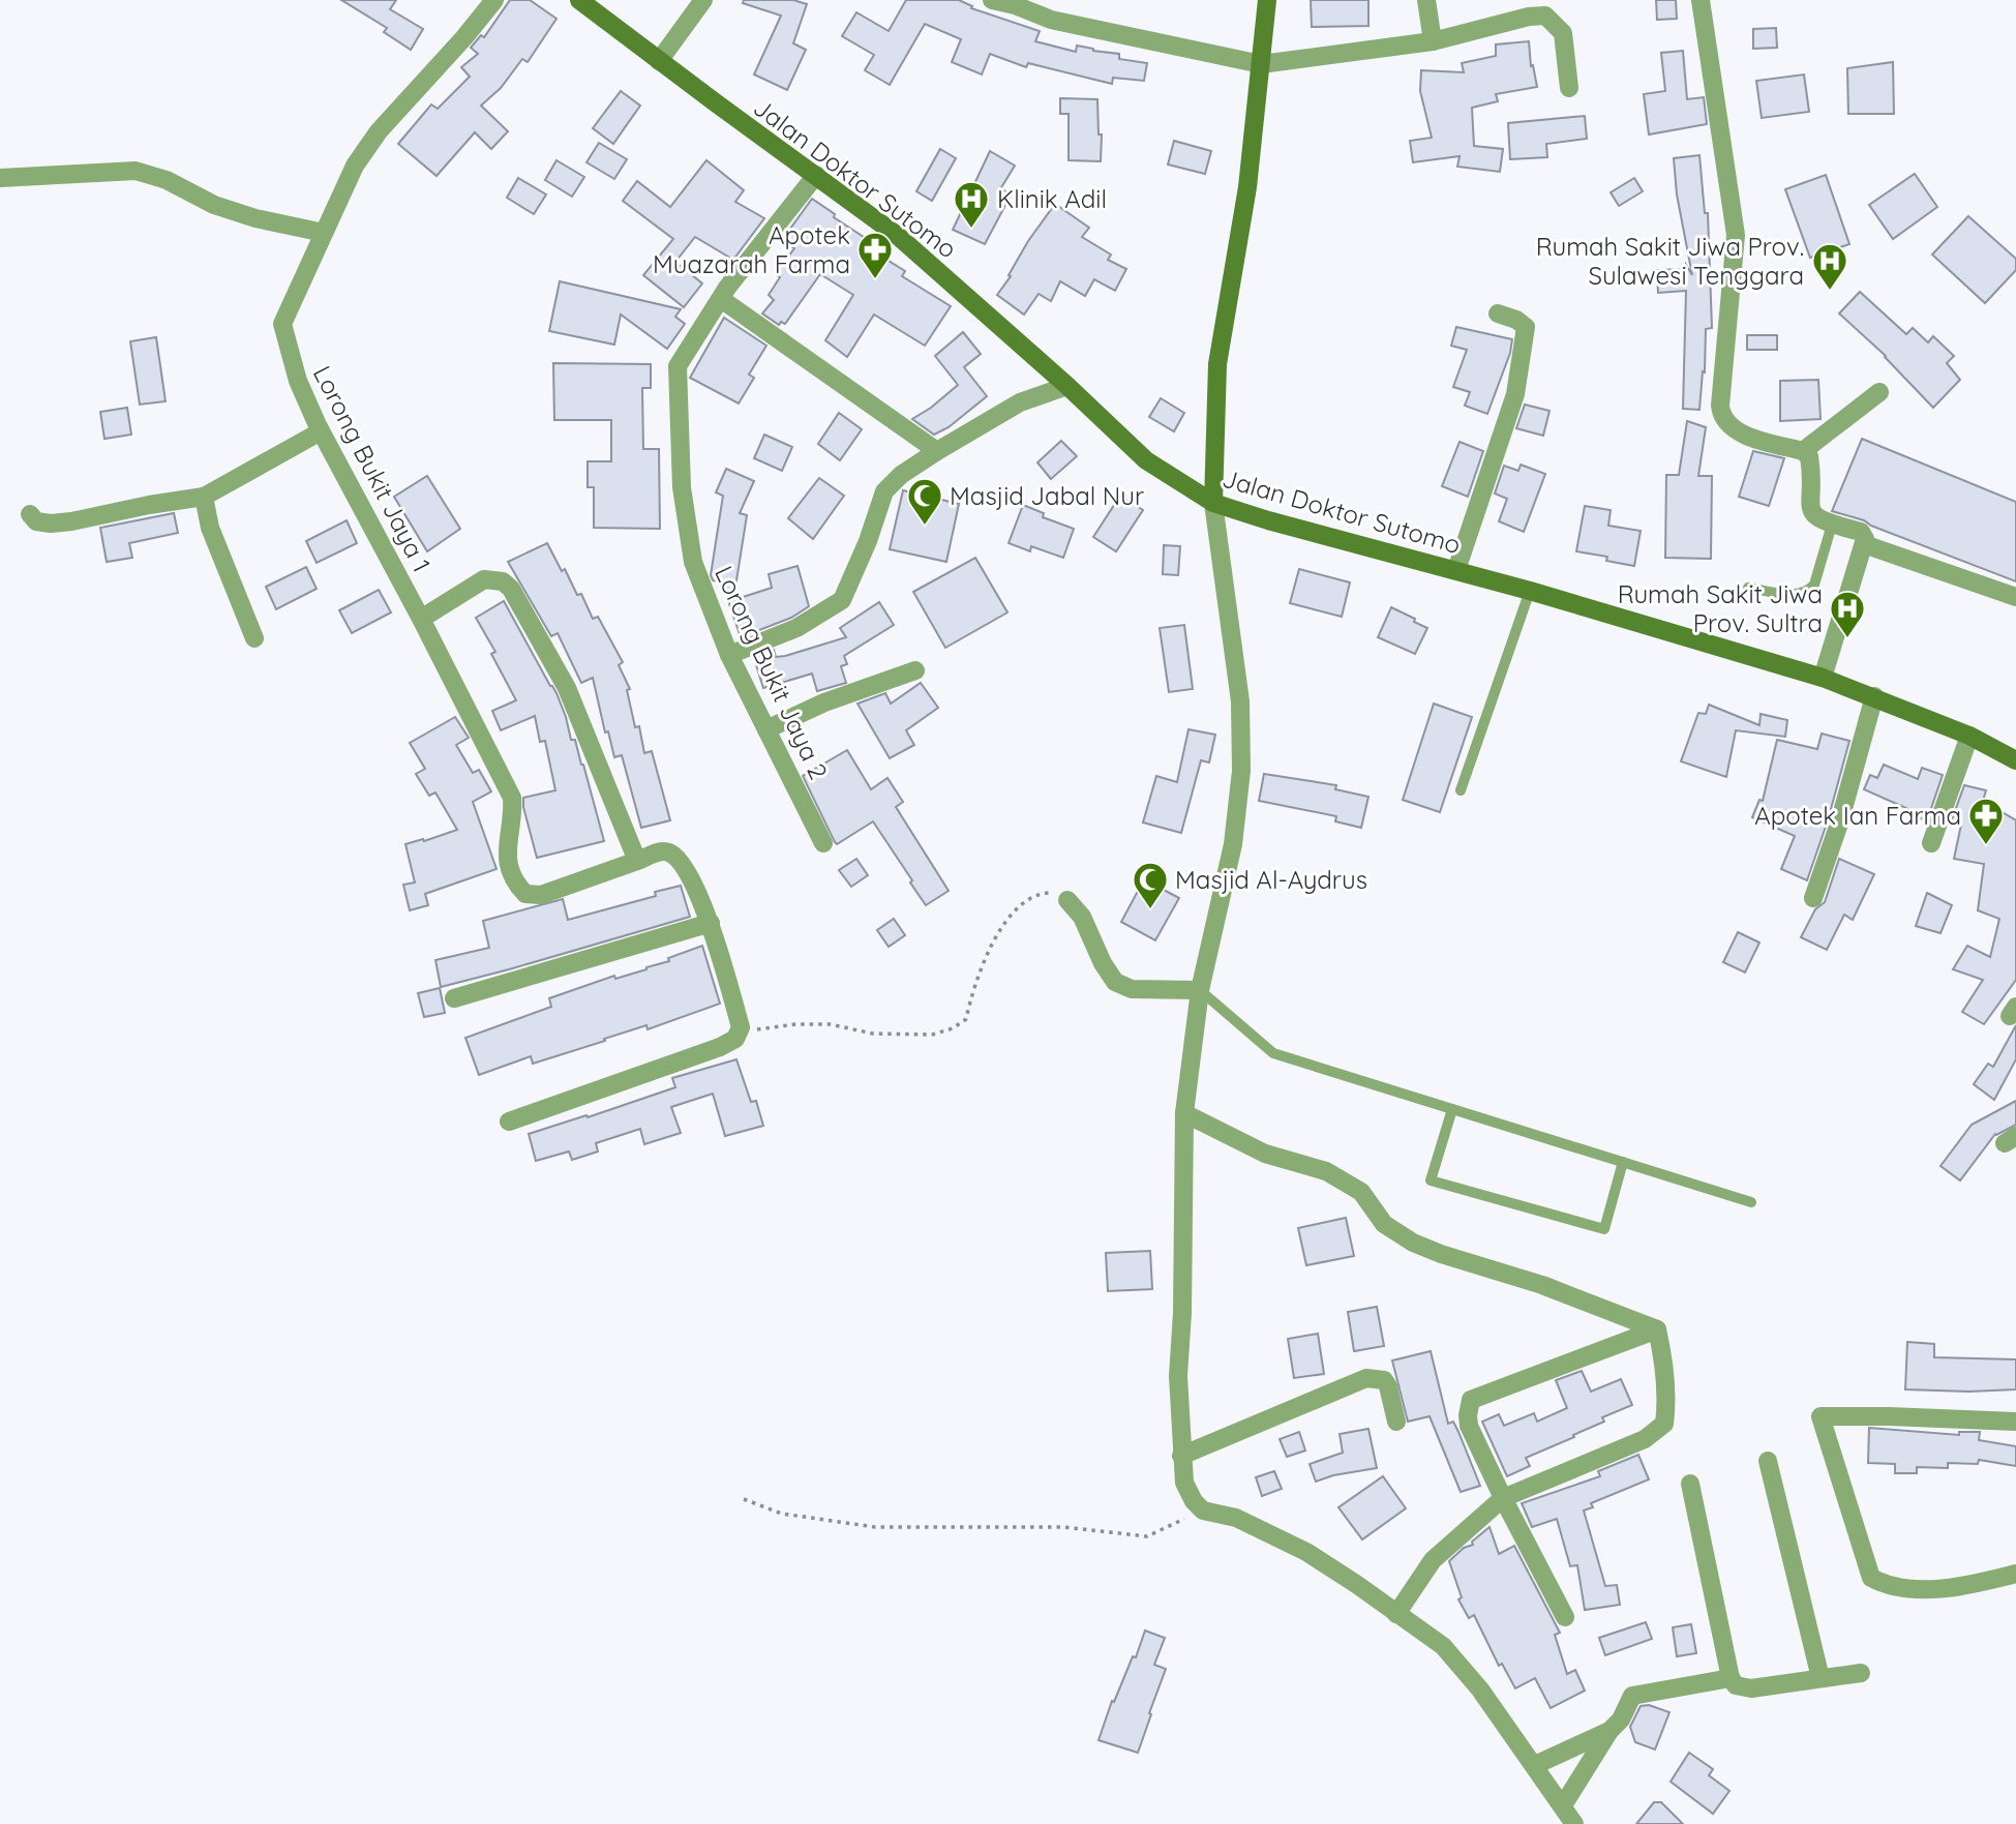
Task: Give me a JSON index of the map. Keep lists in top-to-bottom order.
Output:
{
  "streets": {
    "street": ["Jalan Doktor Sutomo", "Lorong Bukit Jaya 1", "Lorong Bukit Jaya 2"]
  },
  "crossings": [
    ["Jalan Doktor Sutomo", "Lorong Bukit Jaya 2"]
  ],
  "places": {
    "hospital": ["Klinik Adil", "Rumah Sakit Jiwa Prov. Sulawesi Tenggara", "Rumah Sakit Jiwa Prov. Sultra"],
    "pharmacy": ["Apotek Muazarah Farma", "Apotek Ian Farma"],
    "mosque": ["Masjid Jabal Nur", "Masjid Al-Aydrus"]
  }
}
